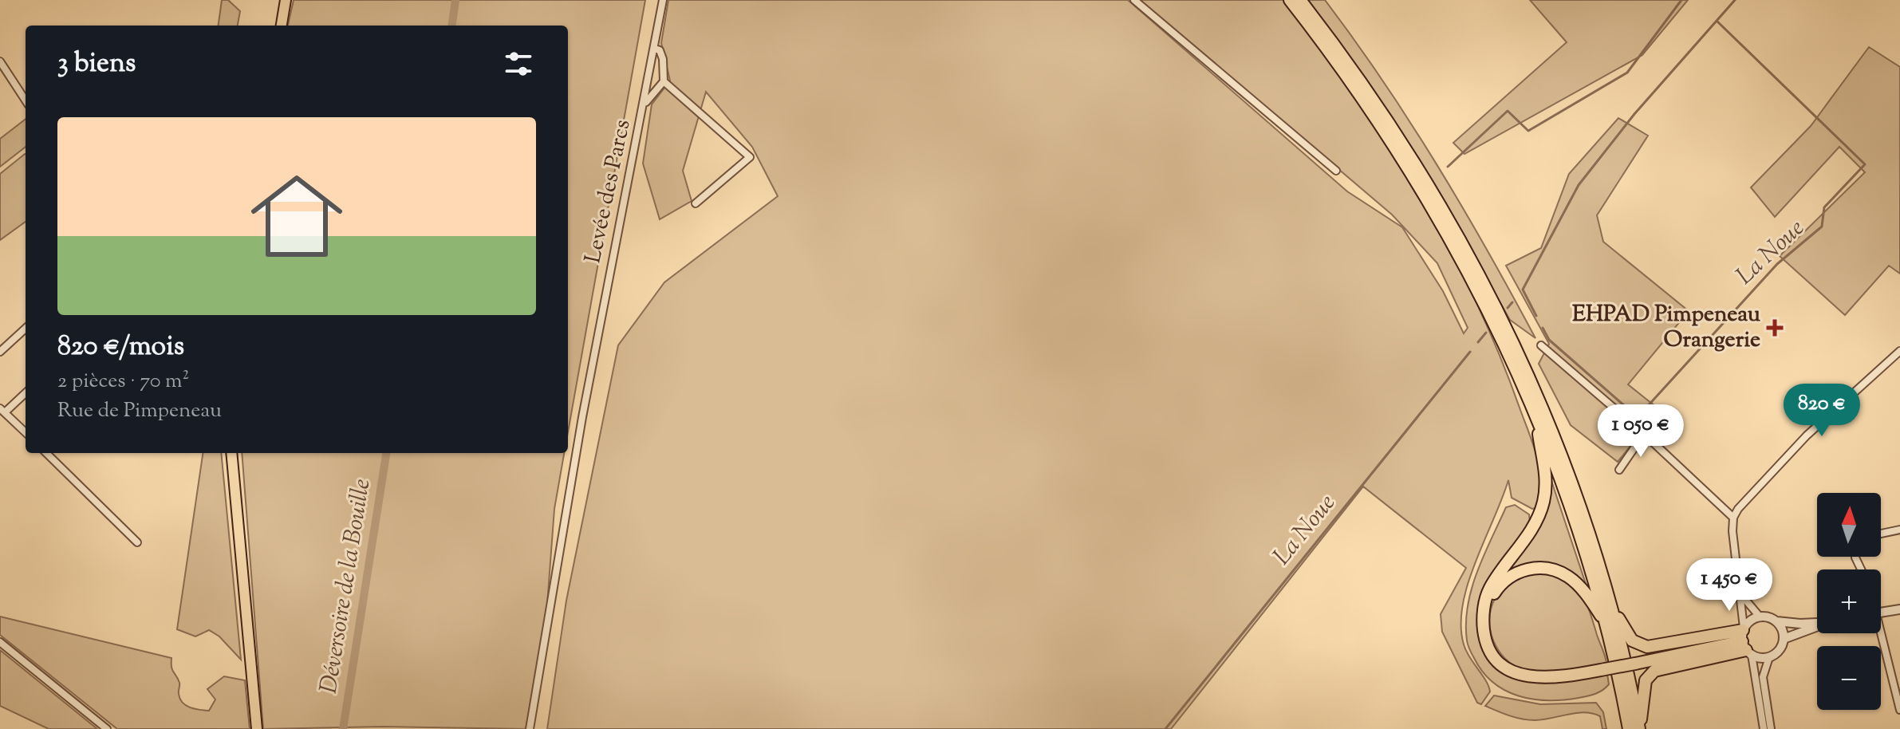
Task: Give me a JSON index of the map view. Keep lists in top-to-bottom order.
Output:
{
  "streets": {
    "street": ["Levée des Parcs"]
  },
  "water": ["La Noue", "Déversoire de la Bouille"],
  "places": {
    "health": ["EHPAD Pimpeneau Orangerie"]
  },
  "north": "top",
  "page": {
    "heading": "3 biens",
    "list": [
      {
        "name": "820 €/mois",
        "note": "2 pièces · 70 m² · Rue de Pimpeneau"
      }
    ],
    "price": ["820 €", "1 050 €", "1 450 €"],
    "map_buttons": ["+", "−"]
  }
}
